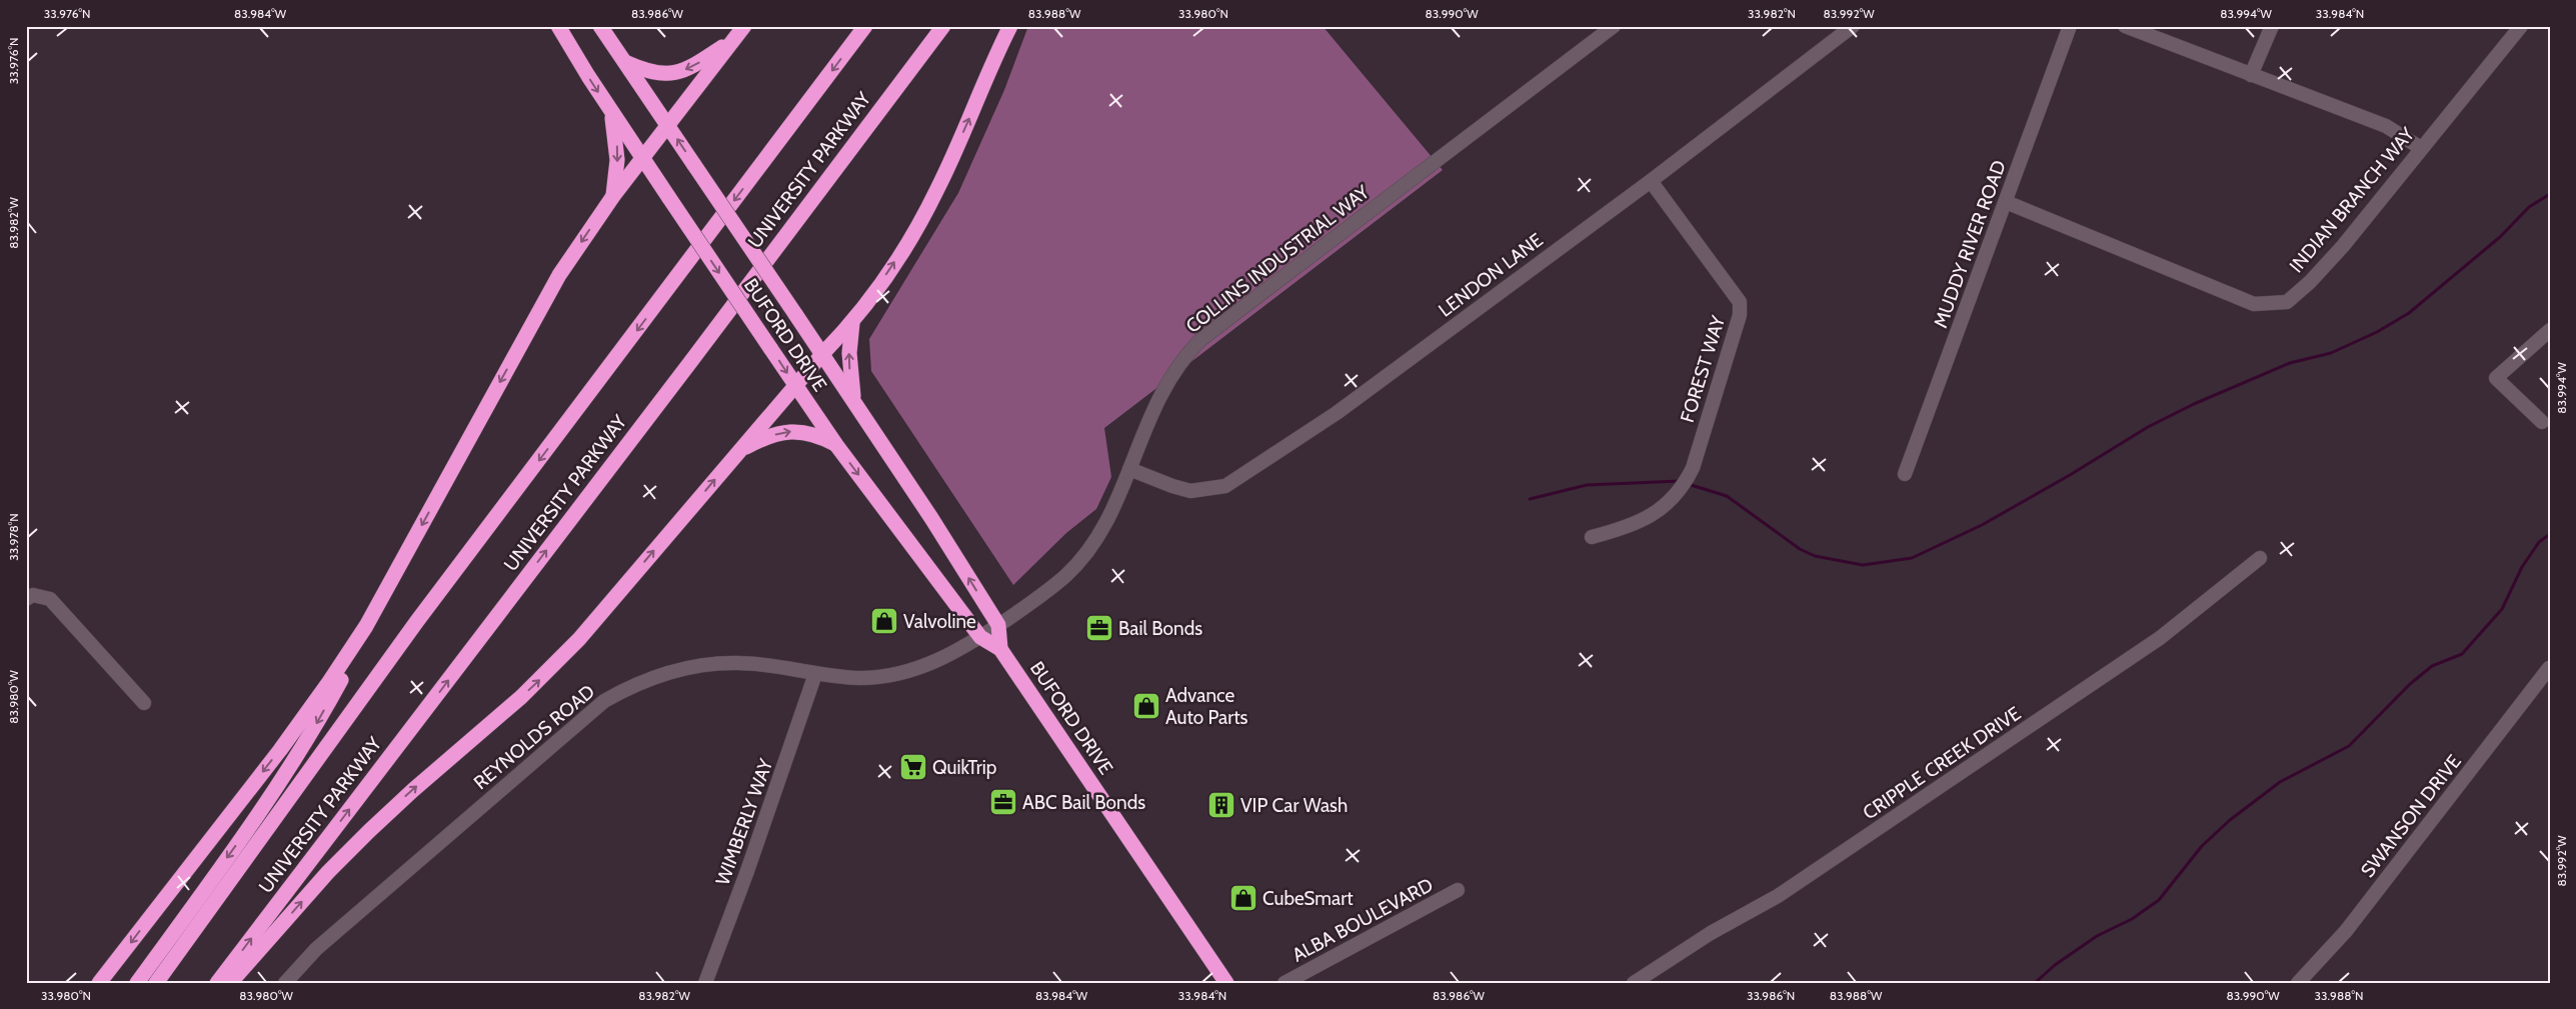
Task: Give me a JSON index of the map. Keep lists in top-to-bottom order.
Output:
{
  "streets": {
    "highway": ["UNIVERSITY PARKWAY", "BUFORD DRIVE"],
    "street": [
      "INDIAN BRANCH WAY",
      "MUDDY RIVER ROAD",
      "COLLINS INDUSTRIAL WAY",
      "LENDON LANE",
      "FOREST WAY",
      "REYNOLDS ROAD",
      "CRIPPLE CREEK DRIVE",
      "SWANSON DRIVE",
      "WIMBERLY WAY",
      "ALBA BOULEVARD"
    ]
  },
  "crossings": [
    ["INDIAN BRANCH WAY", "MUDDY RIVER ROAD"],
    ["COLLINS INDUSTRIAL WAY", "LENDON LANE"],
    ["COLLINS INDUSTRIAL WAY", "BUFORD DRIVE"],
    ["COLLINS INDUSTRIAL WAY", "REYNOLDS ROAD"],
    ["LENDON LANE", "FOREST WAY"],
    ["BUFORD DRIVE", "REYNOLDS ROAD"],
    ["REYNOLDS ROAD", "WIMBERLY WAY"]
  ],
  "places": {
    "shop": ["Valvoline", "Advance Auto Parts", "CubeSmart"],
    "office": ["Bail Bonds", "ABC Bail Bonds"],
    "supermarket": ["QuikTrip"],
    "building": ["VIP Car Wash"]
  },
  "coordinates": [
    "33.976°N",
    "83.984°W",
    "83.986°W",
    "83.988°W",
    "33.980°N",
    "83.990°W",
    "33.982°N",
    "83.992°W",
    "83.994°W",
    "33.984°N",
    "83.982°W",
    "33.978°N",
    "83.980°W",
    "33.986°N",
    "33.988°N"
  ]
}
